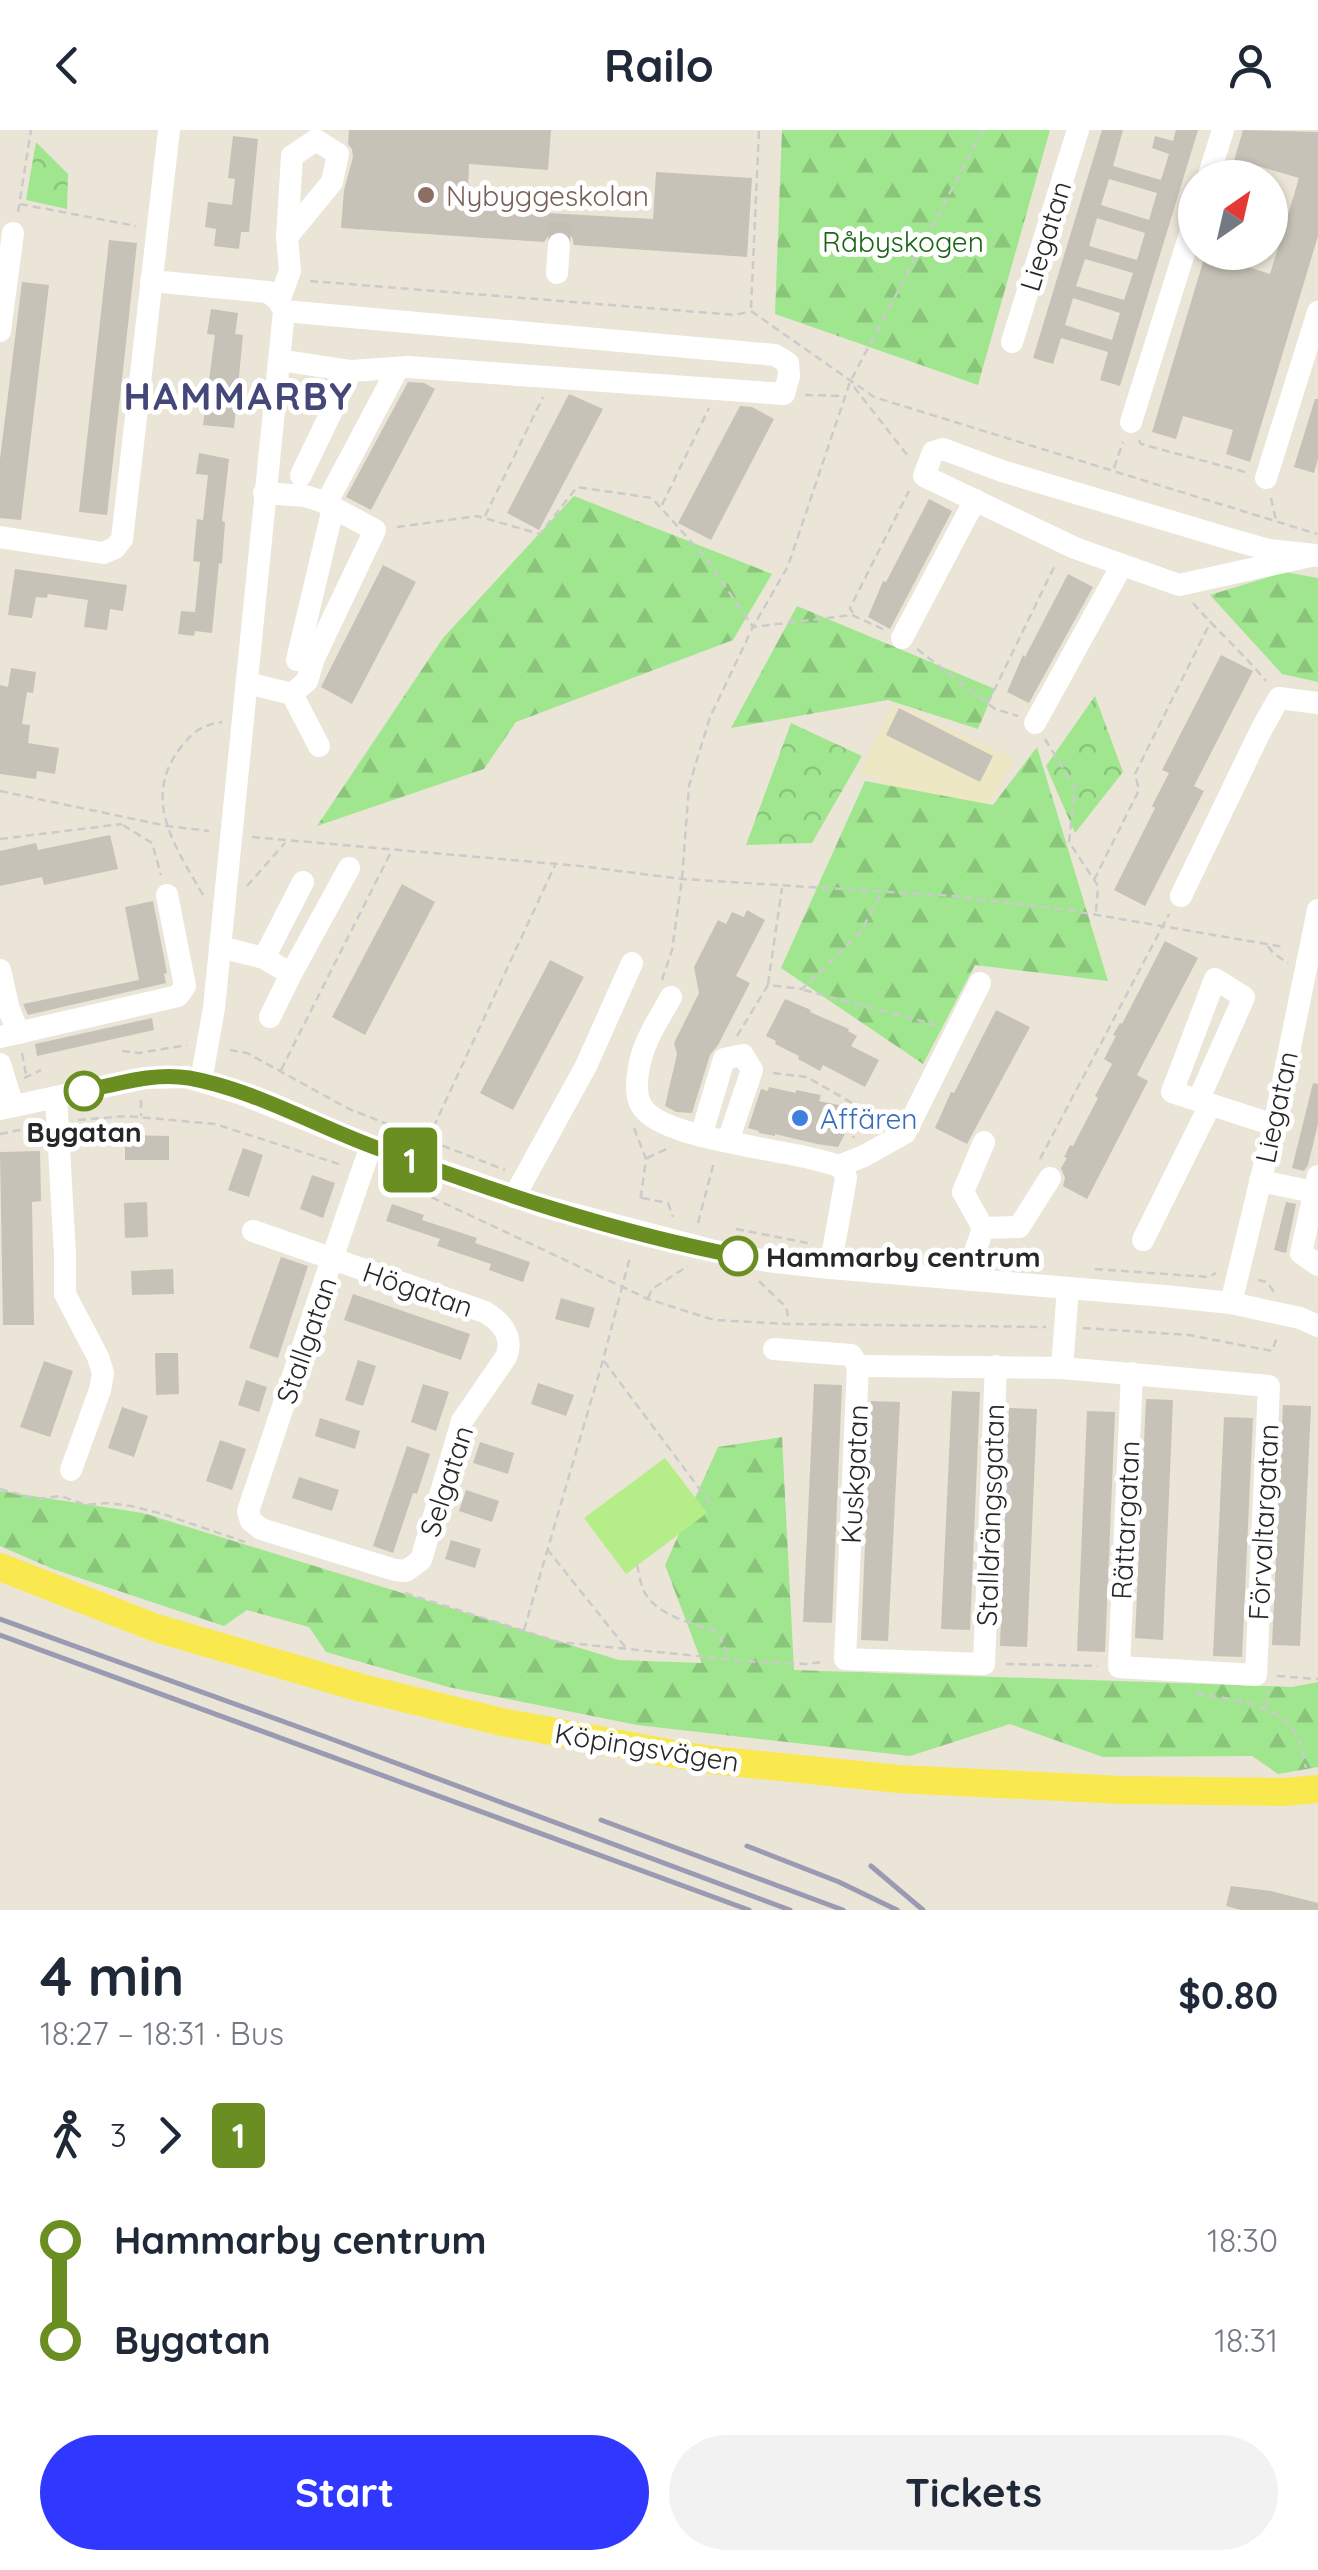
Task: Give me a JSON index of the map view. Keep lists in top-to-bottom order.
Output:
{
  "streets": {
    "main road": ["Köpingsvägen"],
    "street": [
      "Liegatan",
      "Högatan",
      "Stallgatan",
      "Kuskgatan",
      "Selgatan",
      "Stalldrängsgatan",
      "Rättargatan",
      "Förvaltargatan"
    ]
  },
  "crossings": [
    ["Högatan", "Stallgatan"],
    ["Högatan", "Selgatan"],
    ["Stallgatan", "Selgatan"],
    ["Kuskgatan", "Stalldrängsgatan"],
    ["Kuskgatan", "Rättargatan"],
    ["Kuskgatan", "Förvaltargatan"],
    ["Rättargatan", "Förvaltargatan"]
  ],
  "districts": ["HAMMARBY"],
  "parks": ["Råbyskogen"],
  "places": [
    "Nybyggeskolan",
    "Bygatan",
    "Affären",
    "Hammarby centrum"
  ],
  "lines": ["bus line 1"],
  "north": "top right",
  "page": {
    "header": "Railo",
    "on_map": "1",
    "heading": ["4 min", "18:27 – 18:31 · Bus", "$0.80"],
    "legs": ["3", "1"],
    "list": [
      {
        "name": "Hammarby centrum",
        "value": "18:30"
      },
      {
        "name": "Bygatan",
        "value": "18:31"
      }
    ],
    "buttons": ["Start", "Tickets"]
  }
}
